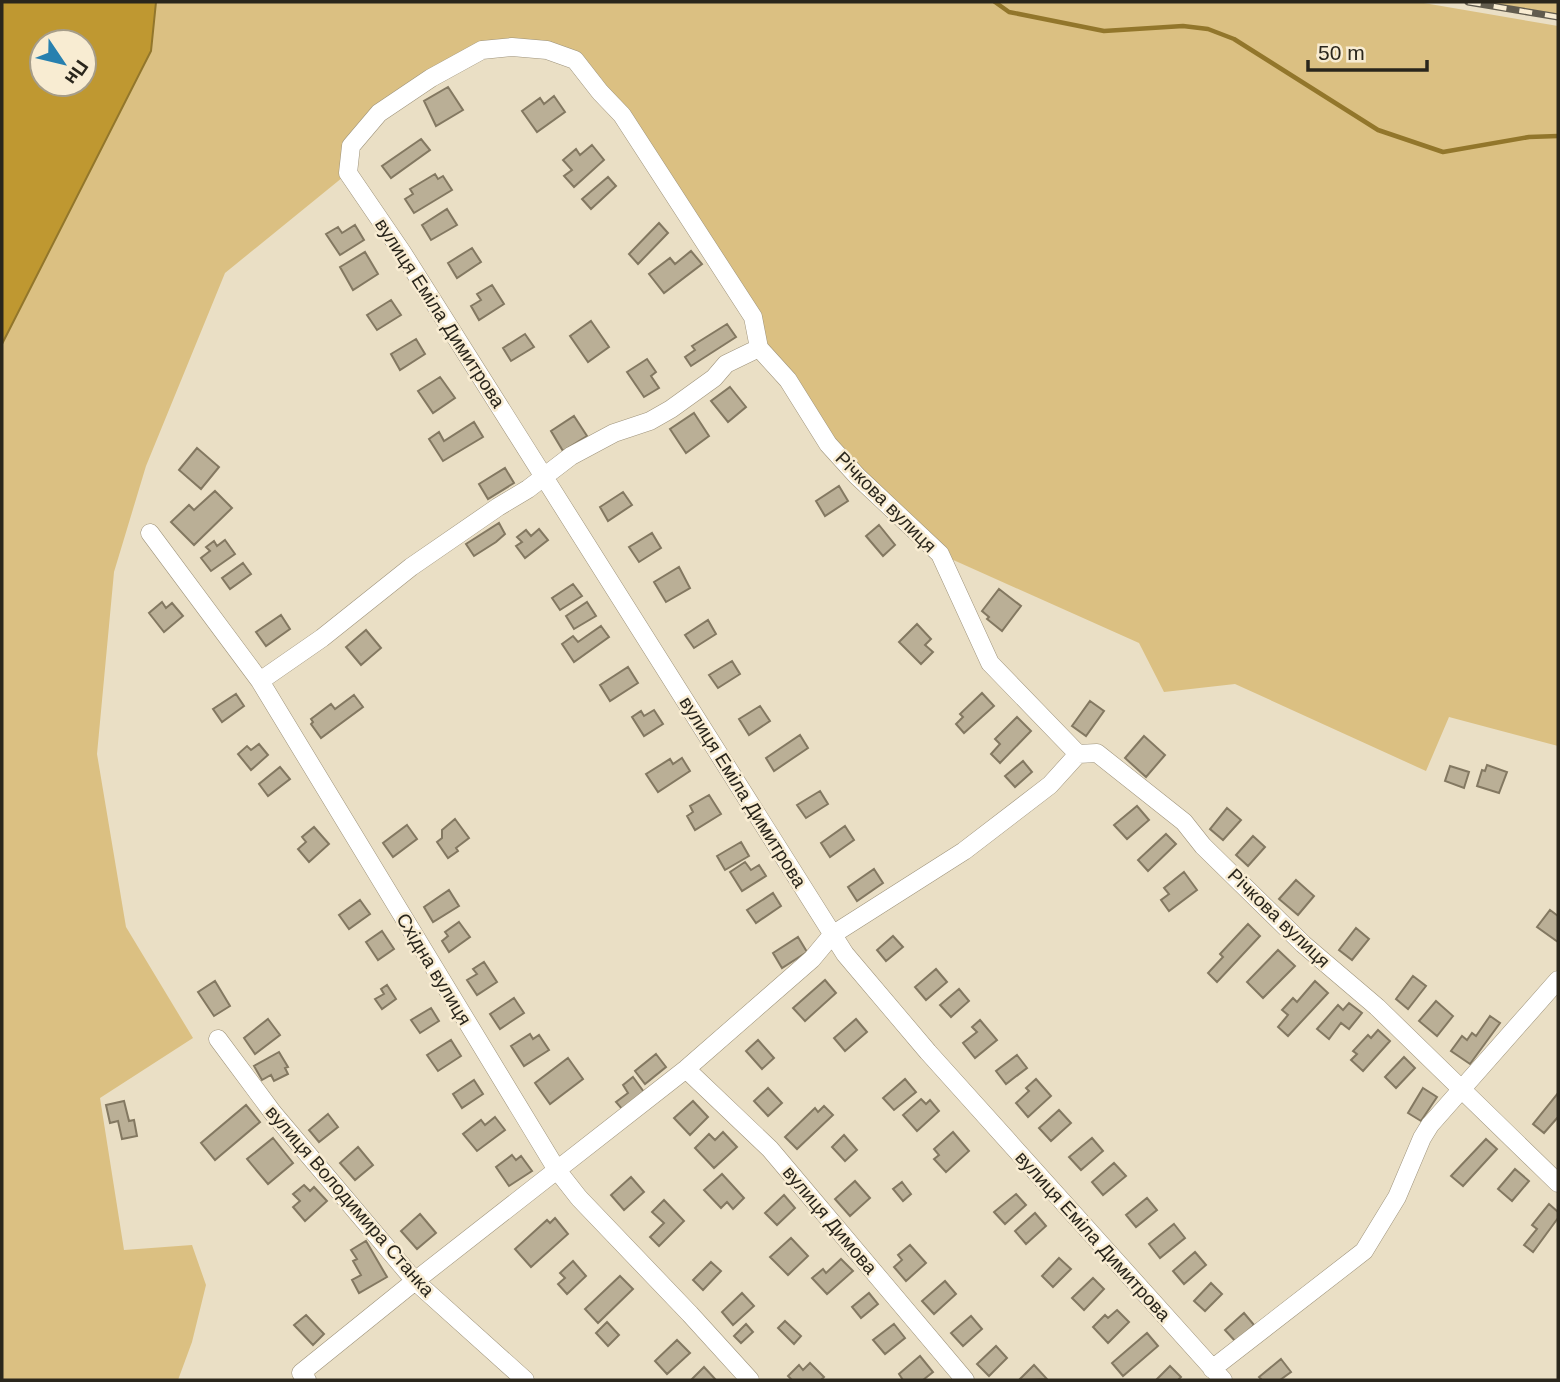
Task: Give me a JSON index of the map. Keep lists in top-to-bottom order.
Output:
{
  "streets": {
    "street": [
      "вулиця Еміла Димитрова",
      "Річкова вулиця",
      "Східна вулиця",
      "вулиця Володимира Станка",
      "вулиця Димова"
    ]
  },
  "crossings": [
    ["вулиця Еміла Димитрова", "Річкова вулиця"]
  ],
  "scale_bar": "50 m",
  "north": "bottom right"
}
